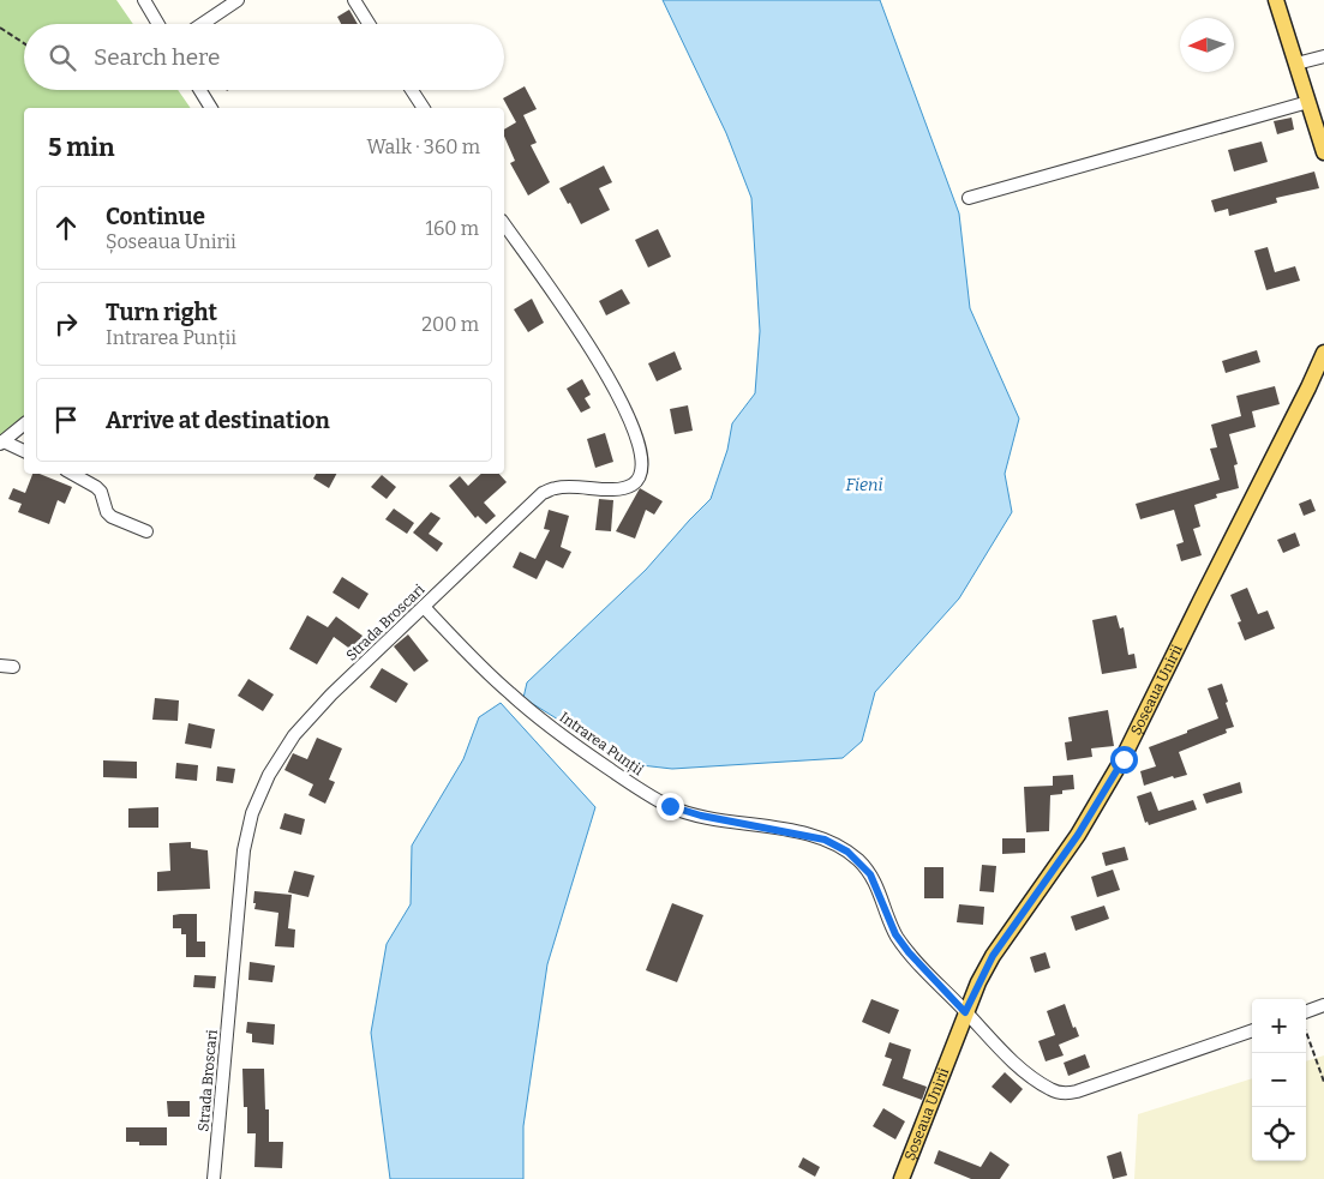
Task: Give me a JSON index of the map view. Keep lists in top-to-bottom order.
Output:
{
  "streets": {
    "main road": ["Șoseaua Unirii"],
    "street": ["Strada Broscari", "Intrarea Punții"]
  },
  "crossings": [
    ["Strada Broscari", "Intrarea Punții"],
    ["Șoseaua Unirii", "Intrarea Punții"]
  ],
  "water": ["Fieni"],
  "north": "left",
  "page": {
    "search": "Search here",
    "heading": ["5 min", "Walk · 360 m"],
    "list": [
      ["Continue", "Șoseaua Unirii", "160 m"],
      ["Turn right", "Intrarea Punții", "200 m"],
      "Arrive at destination"
    ],
    "map_buttons": ["+", "−"]
  }
}
